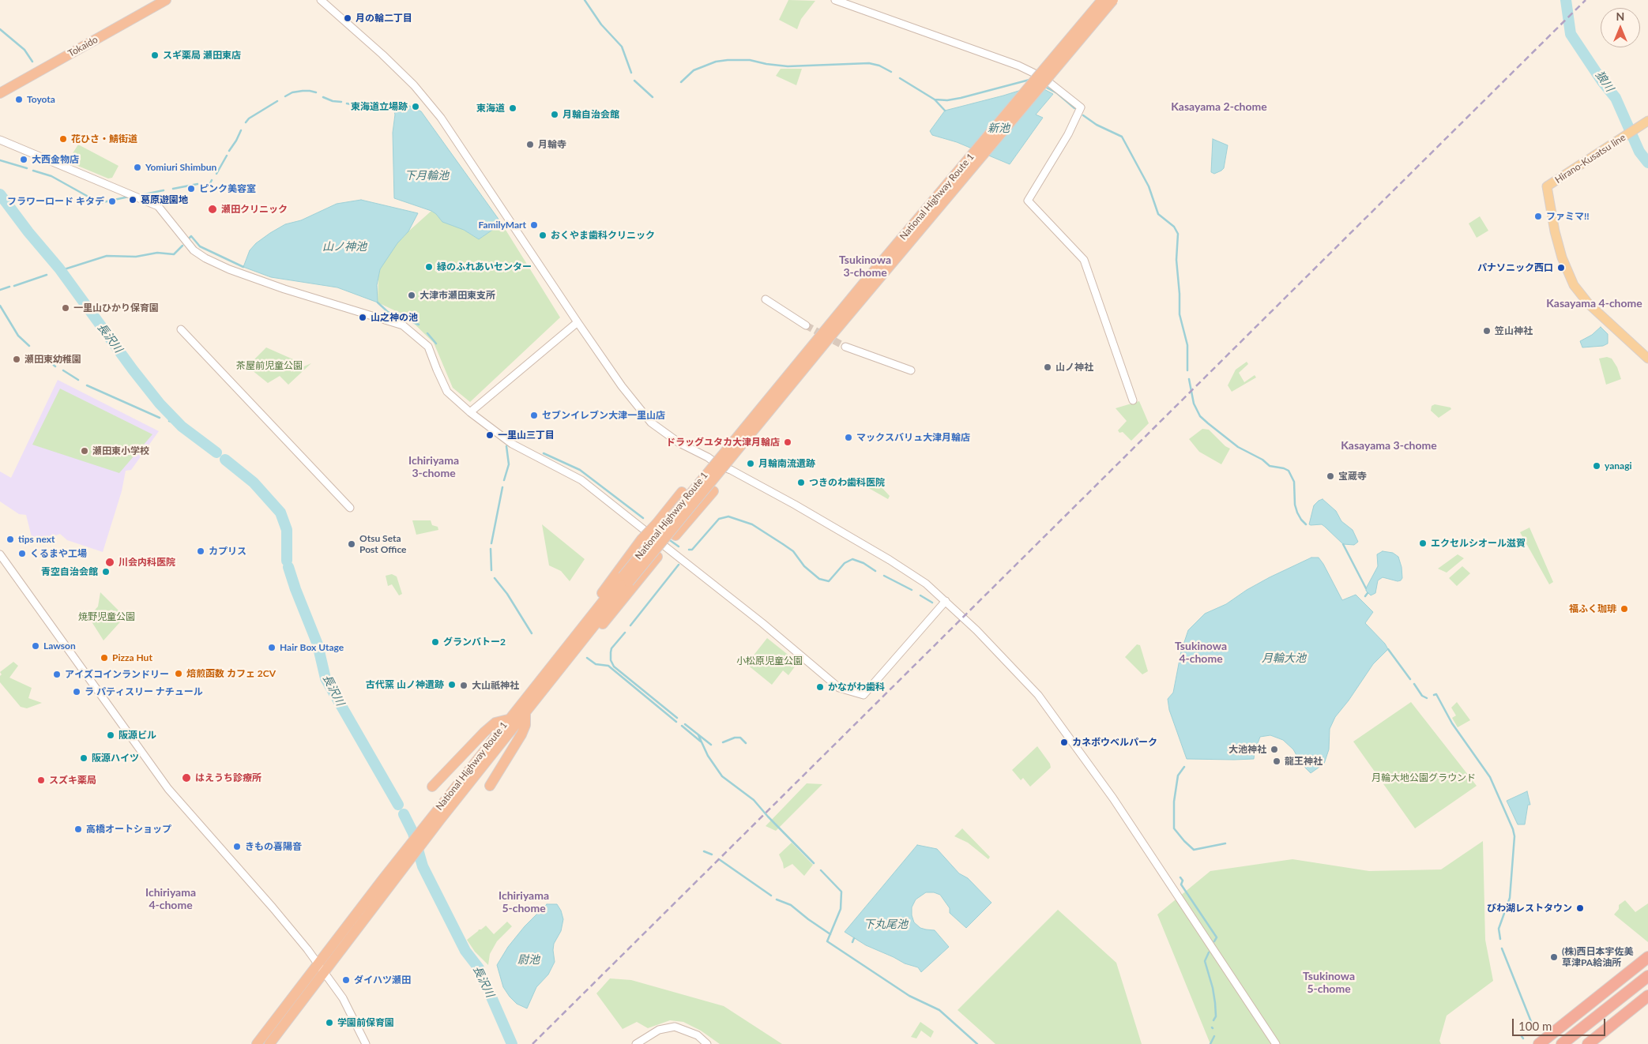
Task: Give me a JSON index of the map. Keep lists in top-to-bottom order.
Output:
{
  "streets": {
    "highway": ["Tokaido", "National Highway Route 1"],
    "main road": ["Hirano-Kusatsu line"]
  },
  "districts": [
    "Kasayama 2-chome",
    "Tsukinowa 3-chome",
    "Kasayama 4-chome",
    "Kasayama 3-chome",
    "Ichiriyama 3-chome",
    "Tsukinowa 4-chome",
    "Ichiriyama 4-chome",
    "Ichiriyama 5-chome",
    "Tsukinowa 5-chome"
  ],
  "water": [
    "狼川",
    "新池",
    "下月輪池",
    "山ノ神池",
    "長沢川",
    "月輪大池",
    "下丸尾池",
    "尉池"
  ],
  "parks": [
    "茶屋前児童公園",
    "焼野児童公園",
    "小松原児童公園",
    "月輪大地公園グラウンド"
  ],
  "places": [
    "月の輪二丁目",
    "スギ薬局 瀬田東店",
    "Toyota",
    "東海道立場跡",
    "東海道",
    "月輪自治会館",
    "花ひさ・鯖街道",
    "月輪寺",
    "大西金物店",
    "Yomiuri Shimbun",
    "ピンク美容室",
    "葛原遊園地",
    "フラワーロード キタデ",
    "瀬田クリニック",
    "ファミマ!!",
    "FamilyMart",
    "おくやま歯科クリニック",
    "緑のふれあいセンター",
    "パナソニック西口",
    "大津市瀬田東支所",
    "一里山ひかり保育園",
    "山之神の池",
    "笠山神社",
    "瀬田東幼稚園",
    "山ノ神社",
    "セブンイレブン大津一里山店",
    "一里山三丁目",
    "マックスバリュ大津月輪店",
    "ドラッグユタカ大津月輪店",
    "瀬田東小学校",
    "月輪南流遺跡",
    "yanagi",
    "宝蔵寺",
    "つきのわ歯科医院",
    "tips next",
    "エクセルシオール滋賀",
    "Otsu Seta Post Office",
    "カプリス",
    "くるまや工場",
    "川会内科医院",
    "青空自治会館",
    "福ふく珈琲",
    "グランバトー2",
    "Lawson",
    "Hair Box Utage",
    "Pizza Hut",
    "焙煎函数 カフェ 2CV",
    "アイズコインランドリー",
    "古代窯 山ノ神遺跡",
    "大山祇神社",
    "かながわ歯科",
    "ラ パティスリー ナチュール",
    "阪源ビル",
    "カネボウベルパーク",
    "大池神社",
    "阪源ハイツ",
    "龍王神社",
    "はえうち診療所",
    "スズキ薬局",
    "高橋オートショップ",
    "きもの喜陽音",
    "びわ湖レストタウン",
    "(株)西日本宇佐美 草津PA給油所",
    "ダイハツ瀬田",
    "学園前保育園"
  ],
  "scale_bar": "100 m",
  "north": "top"
}
